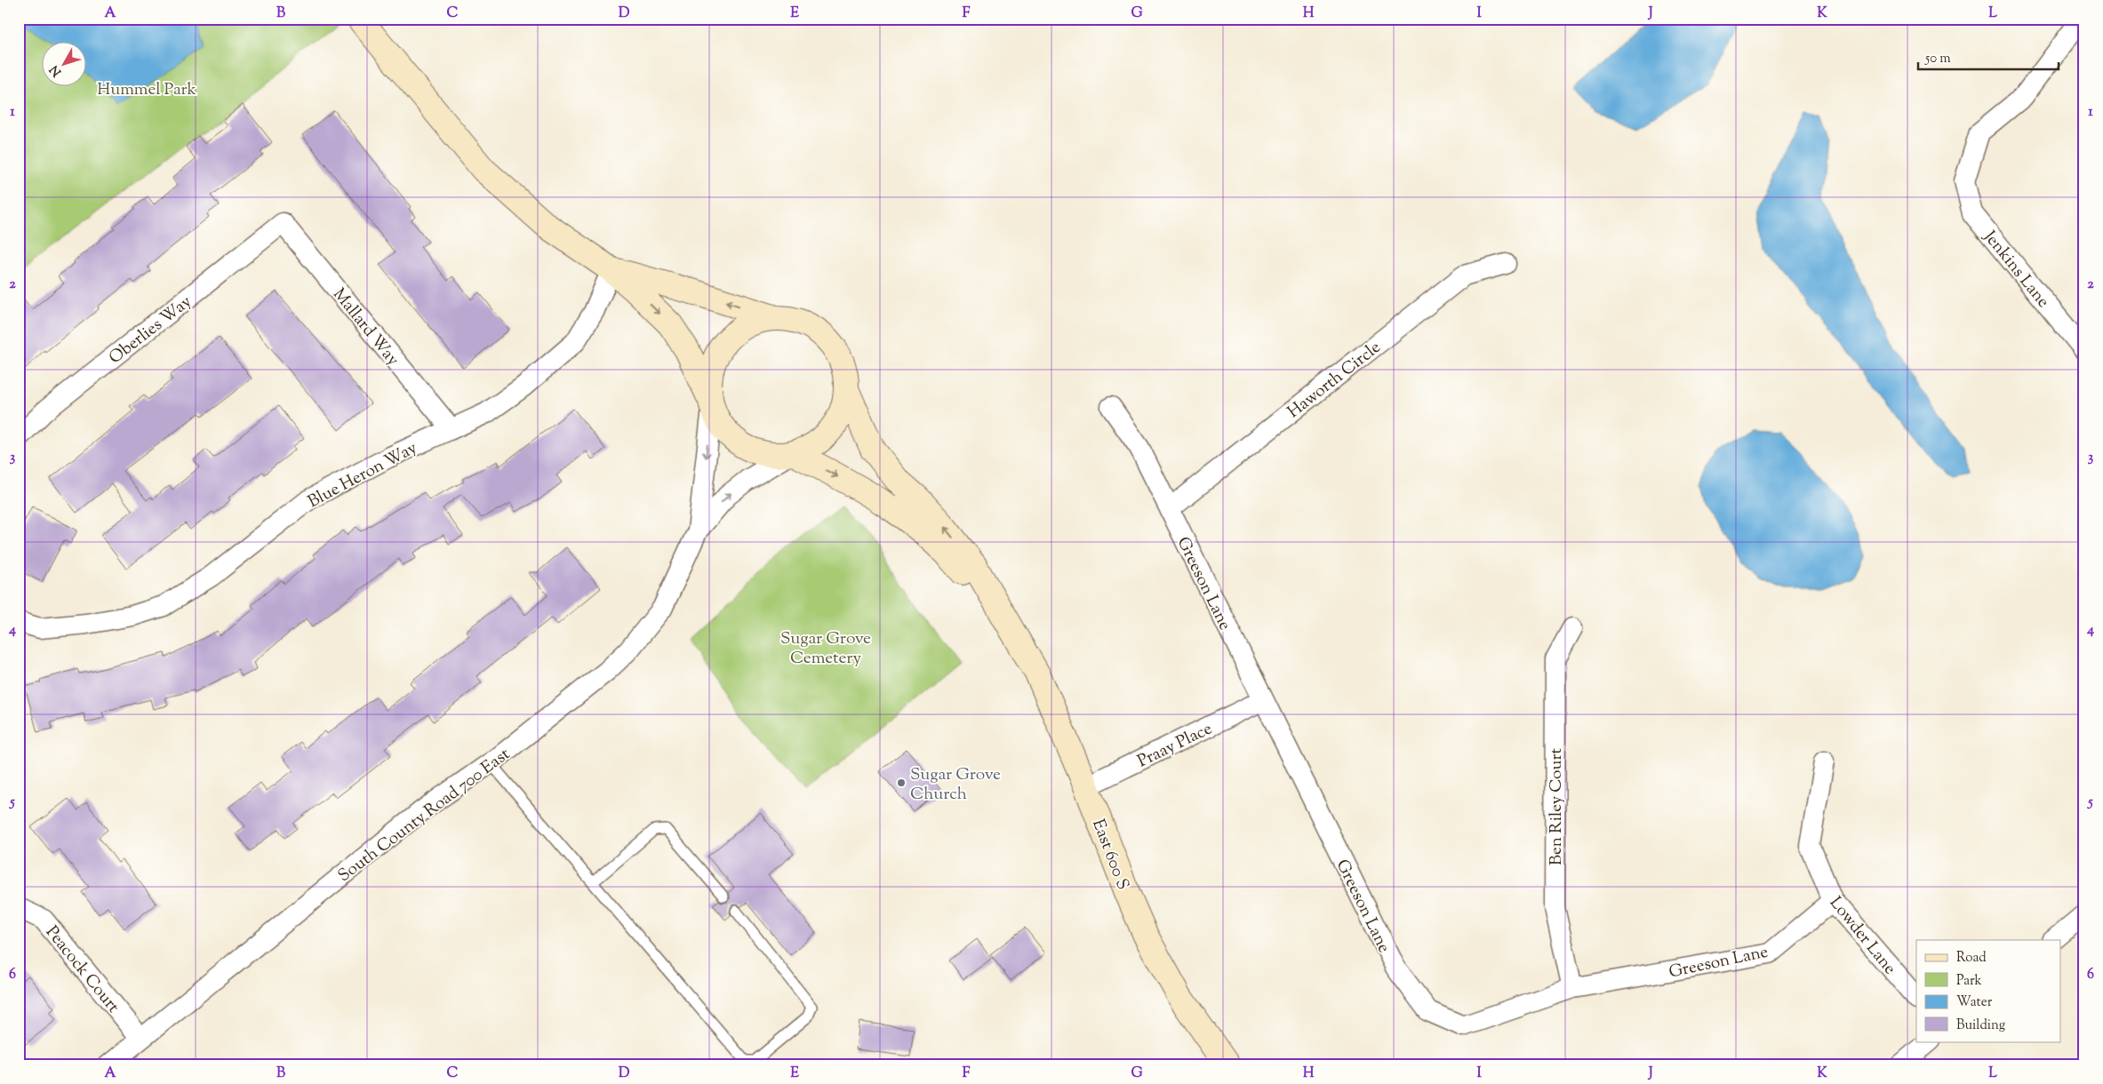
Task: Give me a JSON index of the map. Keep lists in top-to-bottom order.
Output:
{
  "streets": {
    "street": [
      "Jenkins Lane",
      "Mallard Way",
      "Oberlies Way",
      "Haworth Circle",
      "Blue Heron Way",
      "Greeson Lane",
      "Praay Place",
      "Ben Riley Court",
      "South County Road 700 East",
      "East 600 S",
      "Lowder Lane",
      "Peacock Court"
    ]
  },
  "crossings": [
    ["Mallard Way", "Oberlies Way"],
    ["Mallard Way", "Blue Heron Way"],
    ["Haworth Circle", "Greeson Lane"],
    ["Greeson Lane", "Praay Place"],
    ["Greeson Lane", "Ben Riley Court"],
    ["Greeson Lane", "Lowder Lane"],
    ["Praay Place", "East 600 S"],
    ["South County Road 700 East", "Peacock Court"]
  ],
  "parks": ["Hummel Park", "Sugar Grove Cemetery"],
  "places": ["Sugar Grove Church"],
  "legend": [
    "Road",
    "Park",
    "Water",
    "Building"
  ],
  "scale_bar": "50 m",
  "north": "bottom left",
  "grid": {
    "columns": [
      "A",
      "B",
      "C",
      "D",
      "E",
      "F",
      "G",
      "H",
      "I",
      "J",
      "K",
      "L"
    ],
    "rows": [
      "1",
      "2",
      "3",
      "4",
      "5",
      "6"
    ]
  }
}
